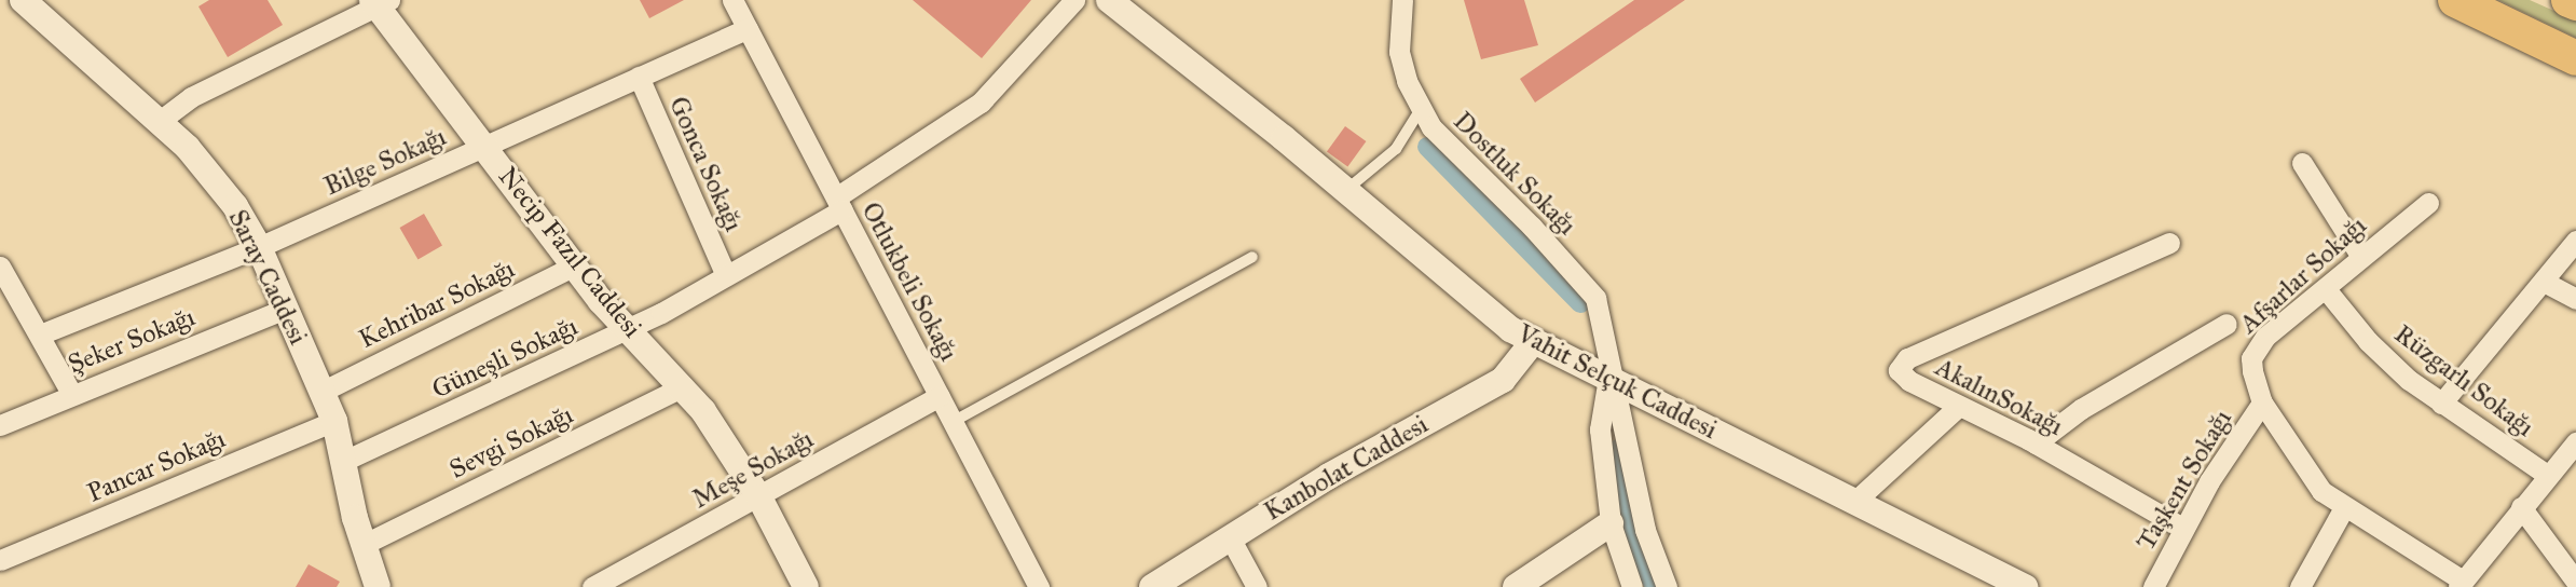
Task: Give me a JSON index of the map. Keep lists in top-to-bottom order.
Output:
{
  "streets": {
    "street": [
      "Bilge Sokağı",
      "Gonca Sokağı",
      "Dostluk Sokağı",
      "Necip Fazıl Caddesi",
      "Afşarlar Sokağı",
      "Saray Caddesi",
      "Otlukbeli Sokağı",
      "Kehribar Sokağı",
      "Şeker Sokağı",
      "Güneşli Sokağı",
      "Rüzgarlı Sokağı",
      "Vahit Selçuk Caddesi",
      "AkalınSokağı",
      "Sevgi Sokağı",
      "Pancar Sokağı",
      "Kanbolat Caddesi",
      "Meşe Sokağı",
      "Taşkent Sokağı"
    ]
  },
  "crossings": [
    ["Bilge Sokağı", "Gonca Sokağı"],
    ["Bilge Sokağı", "Necip Fazıl Caddesi"],
    ["Bilge Sokağı", "Saray Caddesi"],
    ["Bilge Sokağı", "Otlukbeli Sokağı"],
    ["Gonca Sokağı", "Güneşli Sokağı"],
    ["Dostluk Sokağı", "Vahit Selçuk Caddesi"],
    ["Necip Fazıl Caddesi", "Kehribar Sokağı"],
    ["Necip Fazıl Caddesi", "Güneşli Sokağı"],
    ["Necip Fazıl Caddesi", "Sevgi Sokağı"],
    ["Necip Fazıl Caddesi", "Meşe Sokağı"],
    ["Afşarlar Sokağı", "Rüzgarlı Sokağı"],
    ["Afşarlar Sokağı", "Taşkent Sokağı"],
    ["Saray Caddesi", "Kehribar Sokağı"],
    ["Saray Caddesi", "Şeker Sokağı"],
    ["Saray Caddesi", "Güneşli Sokağı"],
    ["Saray Caddesi", "Sevgi Sokağı"],
    ["Saray Caddesi", "Pancar Sokağı"],
    ["Otlukbeli Sokağı", "Güneşli Sokağı"],
    ["Otlukbeli Sokağı", "Meşe Sokağı"],
    ["Vahit Selçuk Caddesi", "Kanbolat Caddesi"],
    ["AkalınSokağı", "Taşkent Sokağı"]
  ]
}
